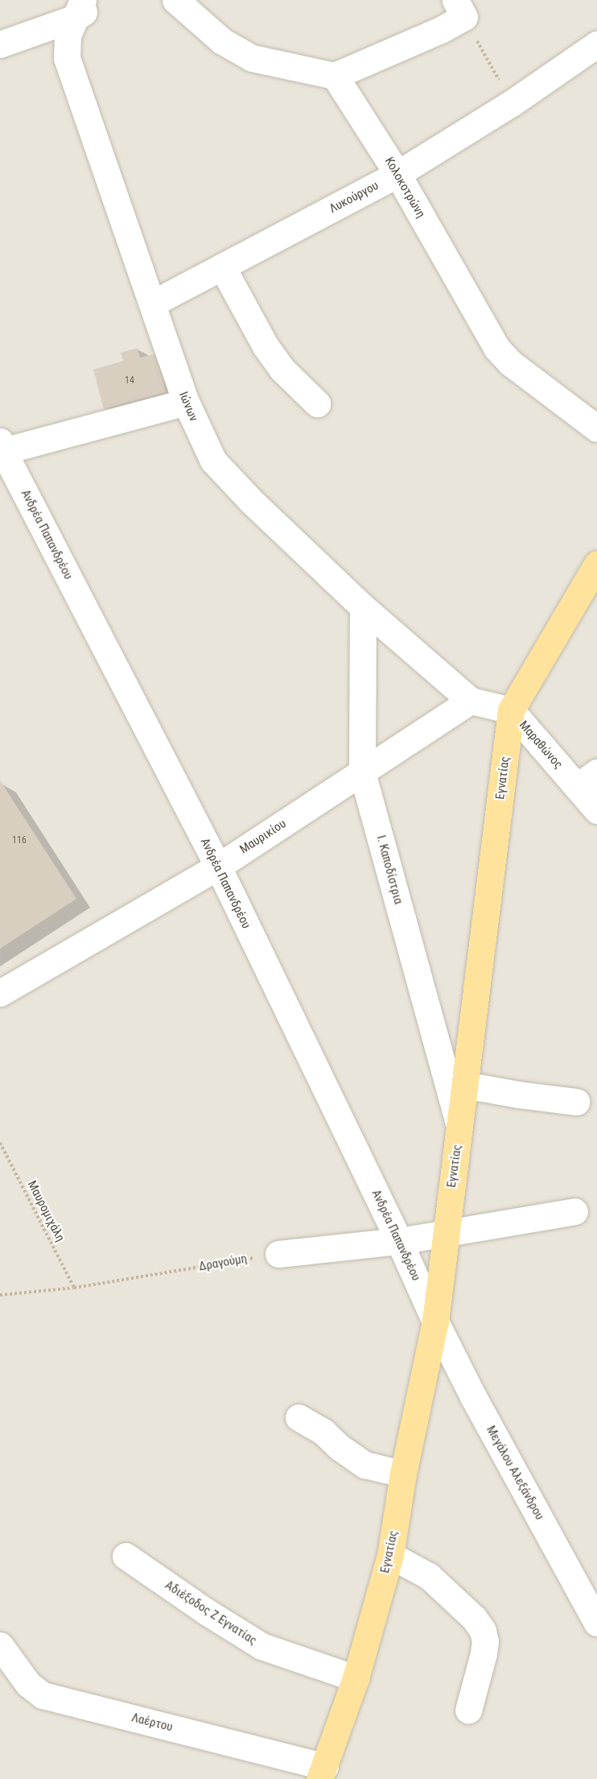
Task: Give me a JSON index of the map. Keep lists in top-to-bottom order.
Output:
{
  "streets": {
    "main road": ["Εγνατίας"],
    "street": [
      "Κολοκοτρώνη",
      "Λυκούργου",
      "Ιώνων",
      "Ανδρέα Παπανδρέου",
      "Μαραθώνος",
      "Μαυρικίου",
      "Ι. Καποδίστρια",
      "Μεγάλου Αλεξάνδρου",
      "Αδιέξοδος Ζ Εγνατίας",
      "Λαέρτου"
    ],
    "path": ["Μαυρομιχάλη", "Δραγούμη"]
  },
  "crossings": [
    ["Κολοκοτρώνη", "Λυκούργου"],
    ["Λυκούργου", "Ιώνων"],
    ["Ιώνων", "Μαραθώνος"],
    ["Ιώνων", "Μαυρικίου"],
    ["Ιώνων", "Ι. Καποδίστρια"],
    ["Ανδρέα Παπανδρέου", "Εγνατίας"],
    ["Ανδρέα Παπανδρέου", "Μαυρικίου"],
    ["Ανδρέα Παπανδρέου", "Μεγάλου Αλεξάνδρου"],
    ["Μαραθώνος", "Εγνατίας"],
    ["Μαραθώνος", "Μαυρικίου"],
    ["Εγνατίας", "Ι. Καποδίστρια"],
    ["Εγνατίας", "Μεγάλου Αλεξάνδρου"],
    ["Εγνατίας", "Αδιέξοδος Ζ Εγνατίας"],
    ["Εγνατίας", "Λαέρτου"],
    ["Μαυρικίου", "Ι. Καποδίστρια"],
    ["Μαυρομιχάλη", "Δραγούμη"]
  ],
  "house_numbers": ["14", "116"]
}
